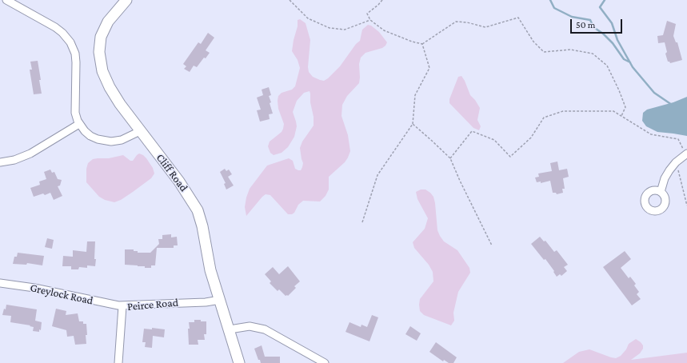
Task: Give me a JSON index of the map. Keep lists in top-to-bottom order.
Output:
{
  "streets": {
    "street": ["Cliff Road", "Greylock Road", "Peirce Road"]
  },
  "crossings": [
    ["Cliff Road", "Peirce Road"],
    ["Greylock Road", "Peirce Road"]
  ],
  "scale_bar": "50 m"
}
